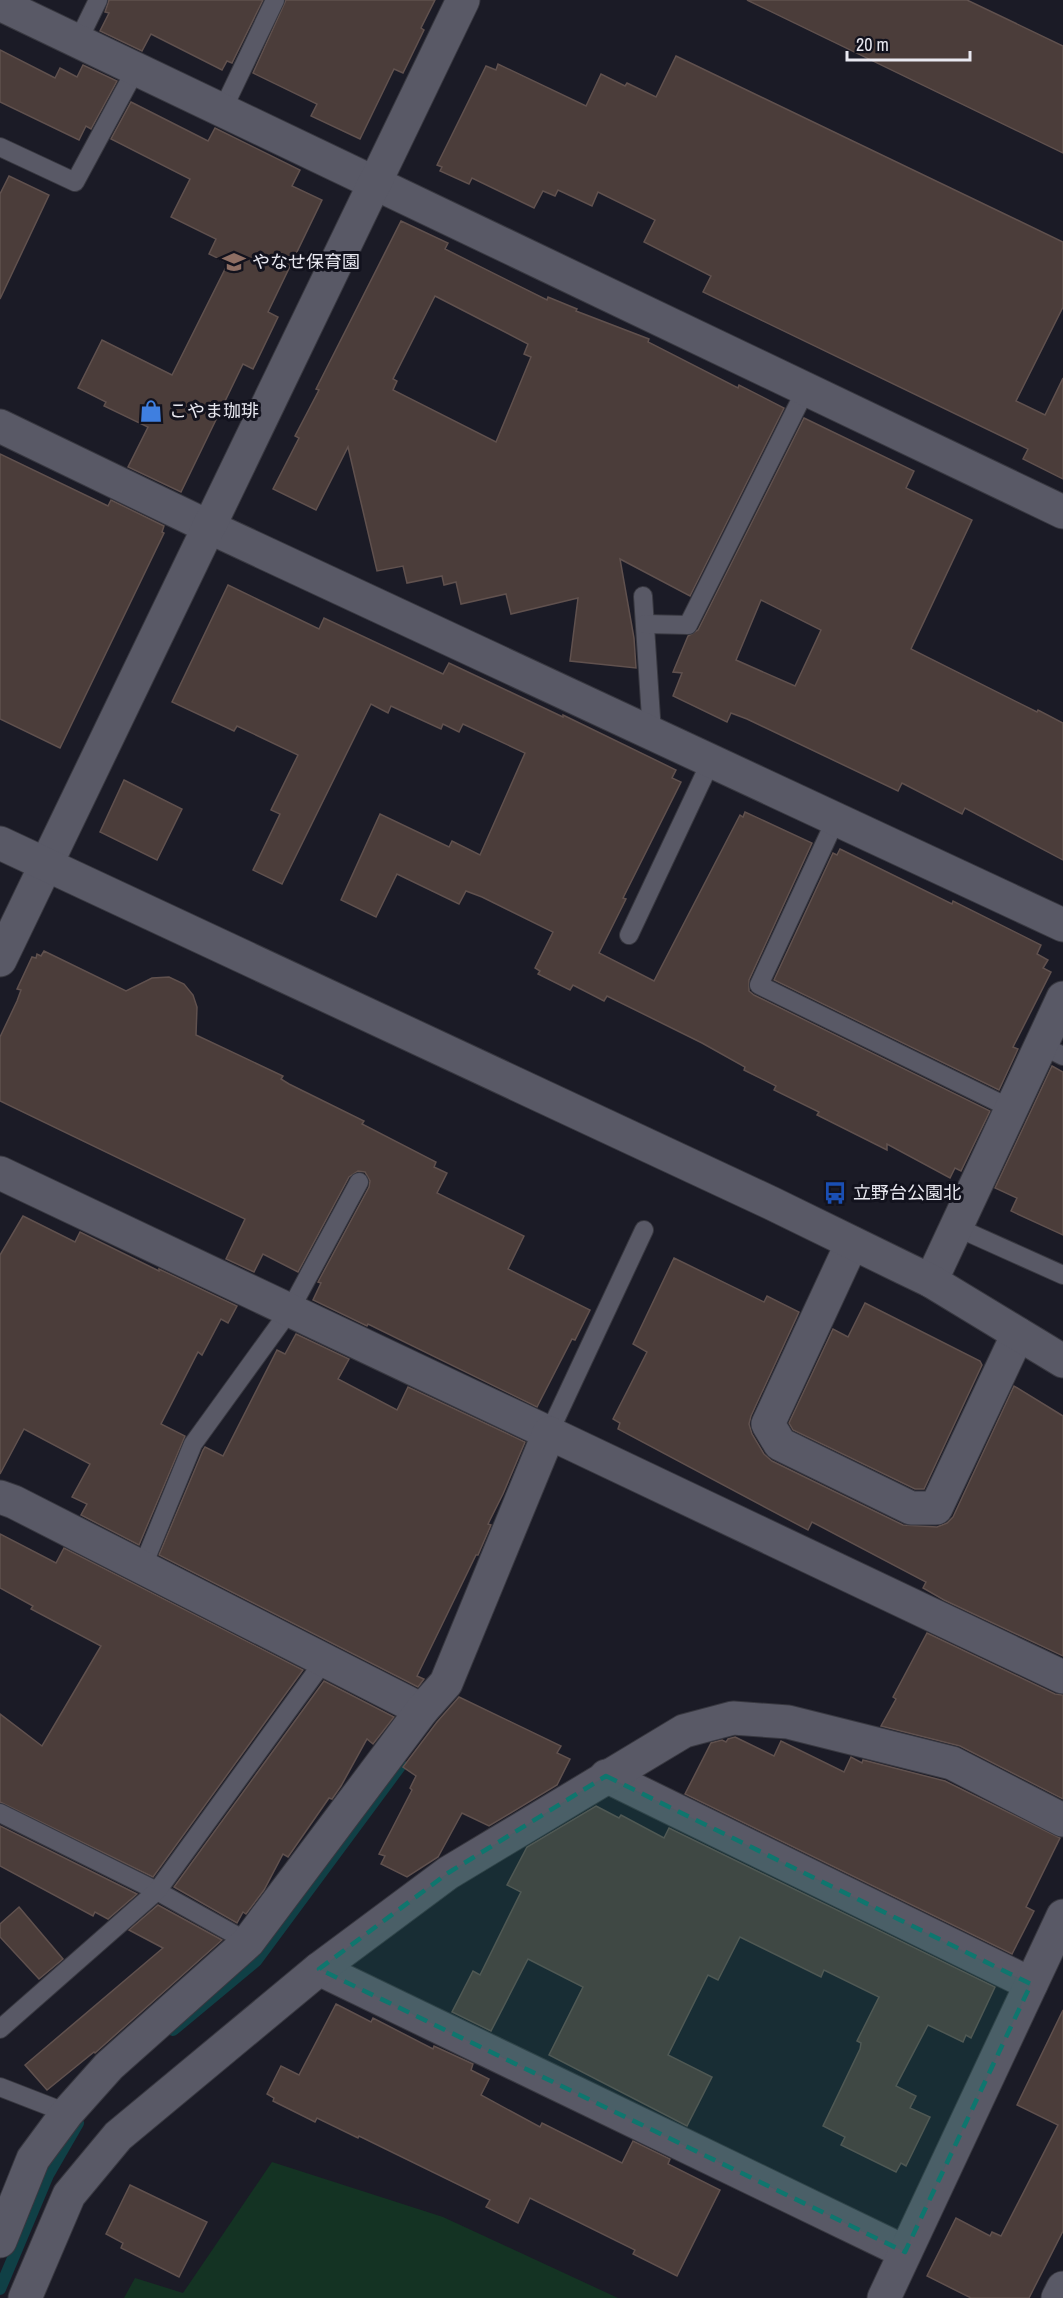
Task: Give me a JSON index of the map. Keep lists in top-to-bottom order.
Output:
{
  "places": {
    "school or university": ["やなせ保育園"],
    "shop": ["こやま珈琲"],
    "bus stop": ["立野台公園北"]
  },
  "scale_bar": "20 m"
}
